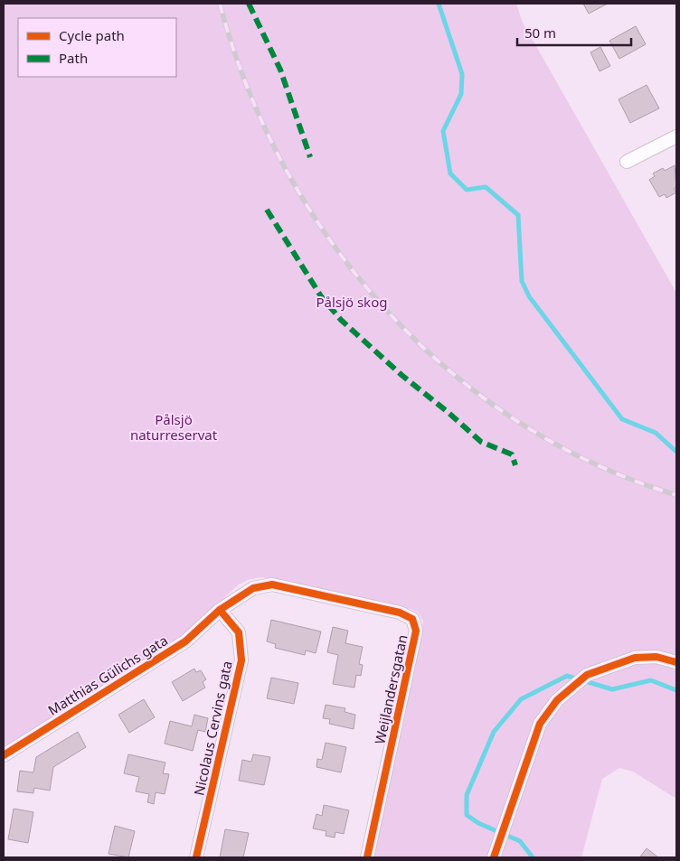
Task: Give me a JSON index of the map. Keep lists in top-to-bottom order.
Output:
{
  "streets": {
    "street": ["Matthias Gülichs gata", "Weijlandersgatan", "Nicolaus Cervins gata"]
  },
  "crossings": [
    ["Matthias Gülichs gata", "Weijlandersgatan"],
    ["Matthias Gülichs gata", "Nicolaus Cervins gata"],
    ["Weijlandersgatan", "Nicolaus Cervins gata"]
  ],
  "parks": ["Pålsjö skog", "Pålsjö naturreservat"],
  "legend": ["Cycle path", "Path"],
  "scale_bar": "50 m"
}
